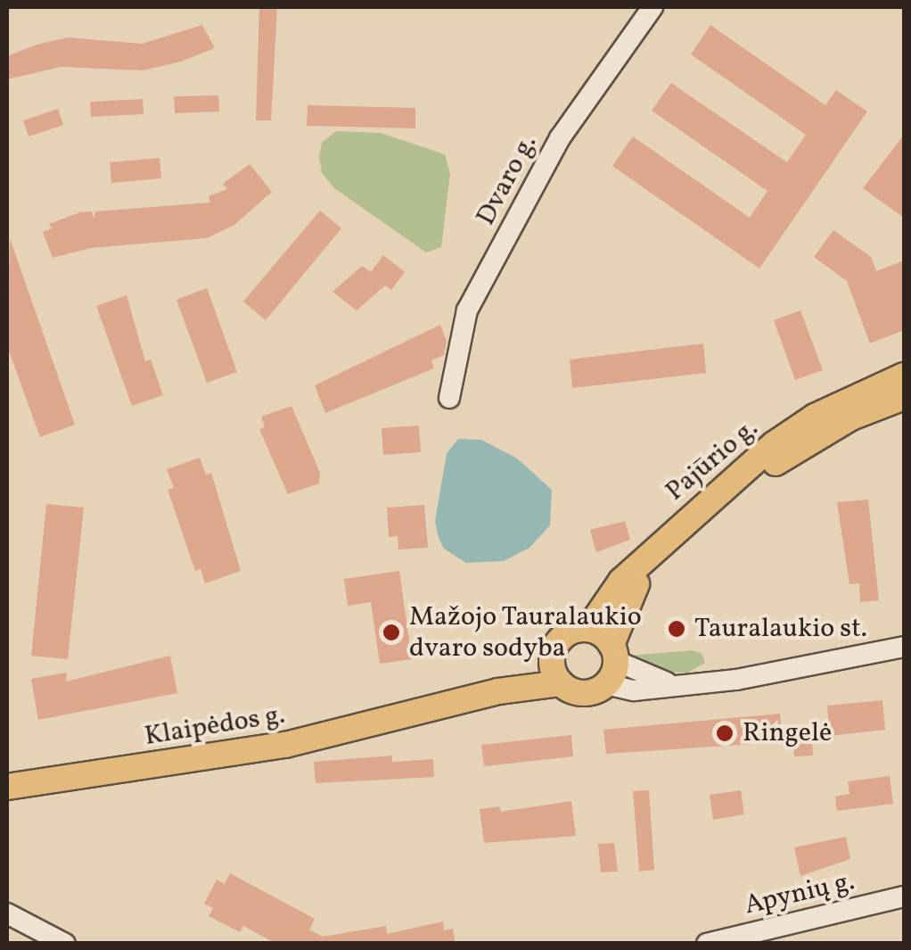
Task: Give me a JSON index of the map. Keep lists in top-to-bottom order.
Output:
{
  "streets": {
    "main road": ["Pajūrio g.", "Klaipėdos g."],
    "street": ["Dvaro g.", "Apynių g."]
  },
  "crossings": [
    ["Pajūrio g.", "Klaipėdos g."]
  ],
  "places": ["Tauralaukio st.", "Mažojo Tauralaukio dvaro sodyba", "Ringelė"]
}
